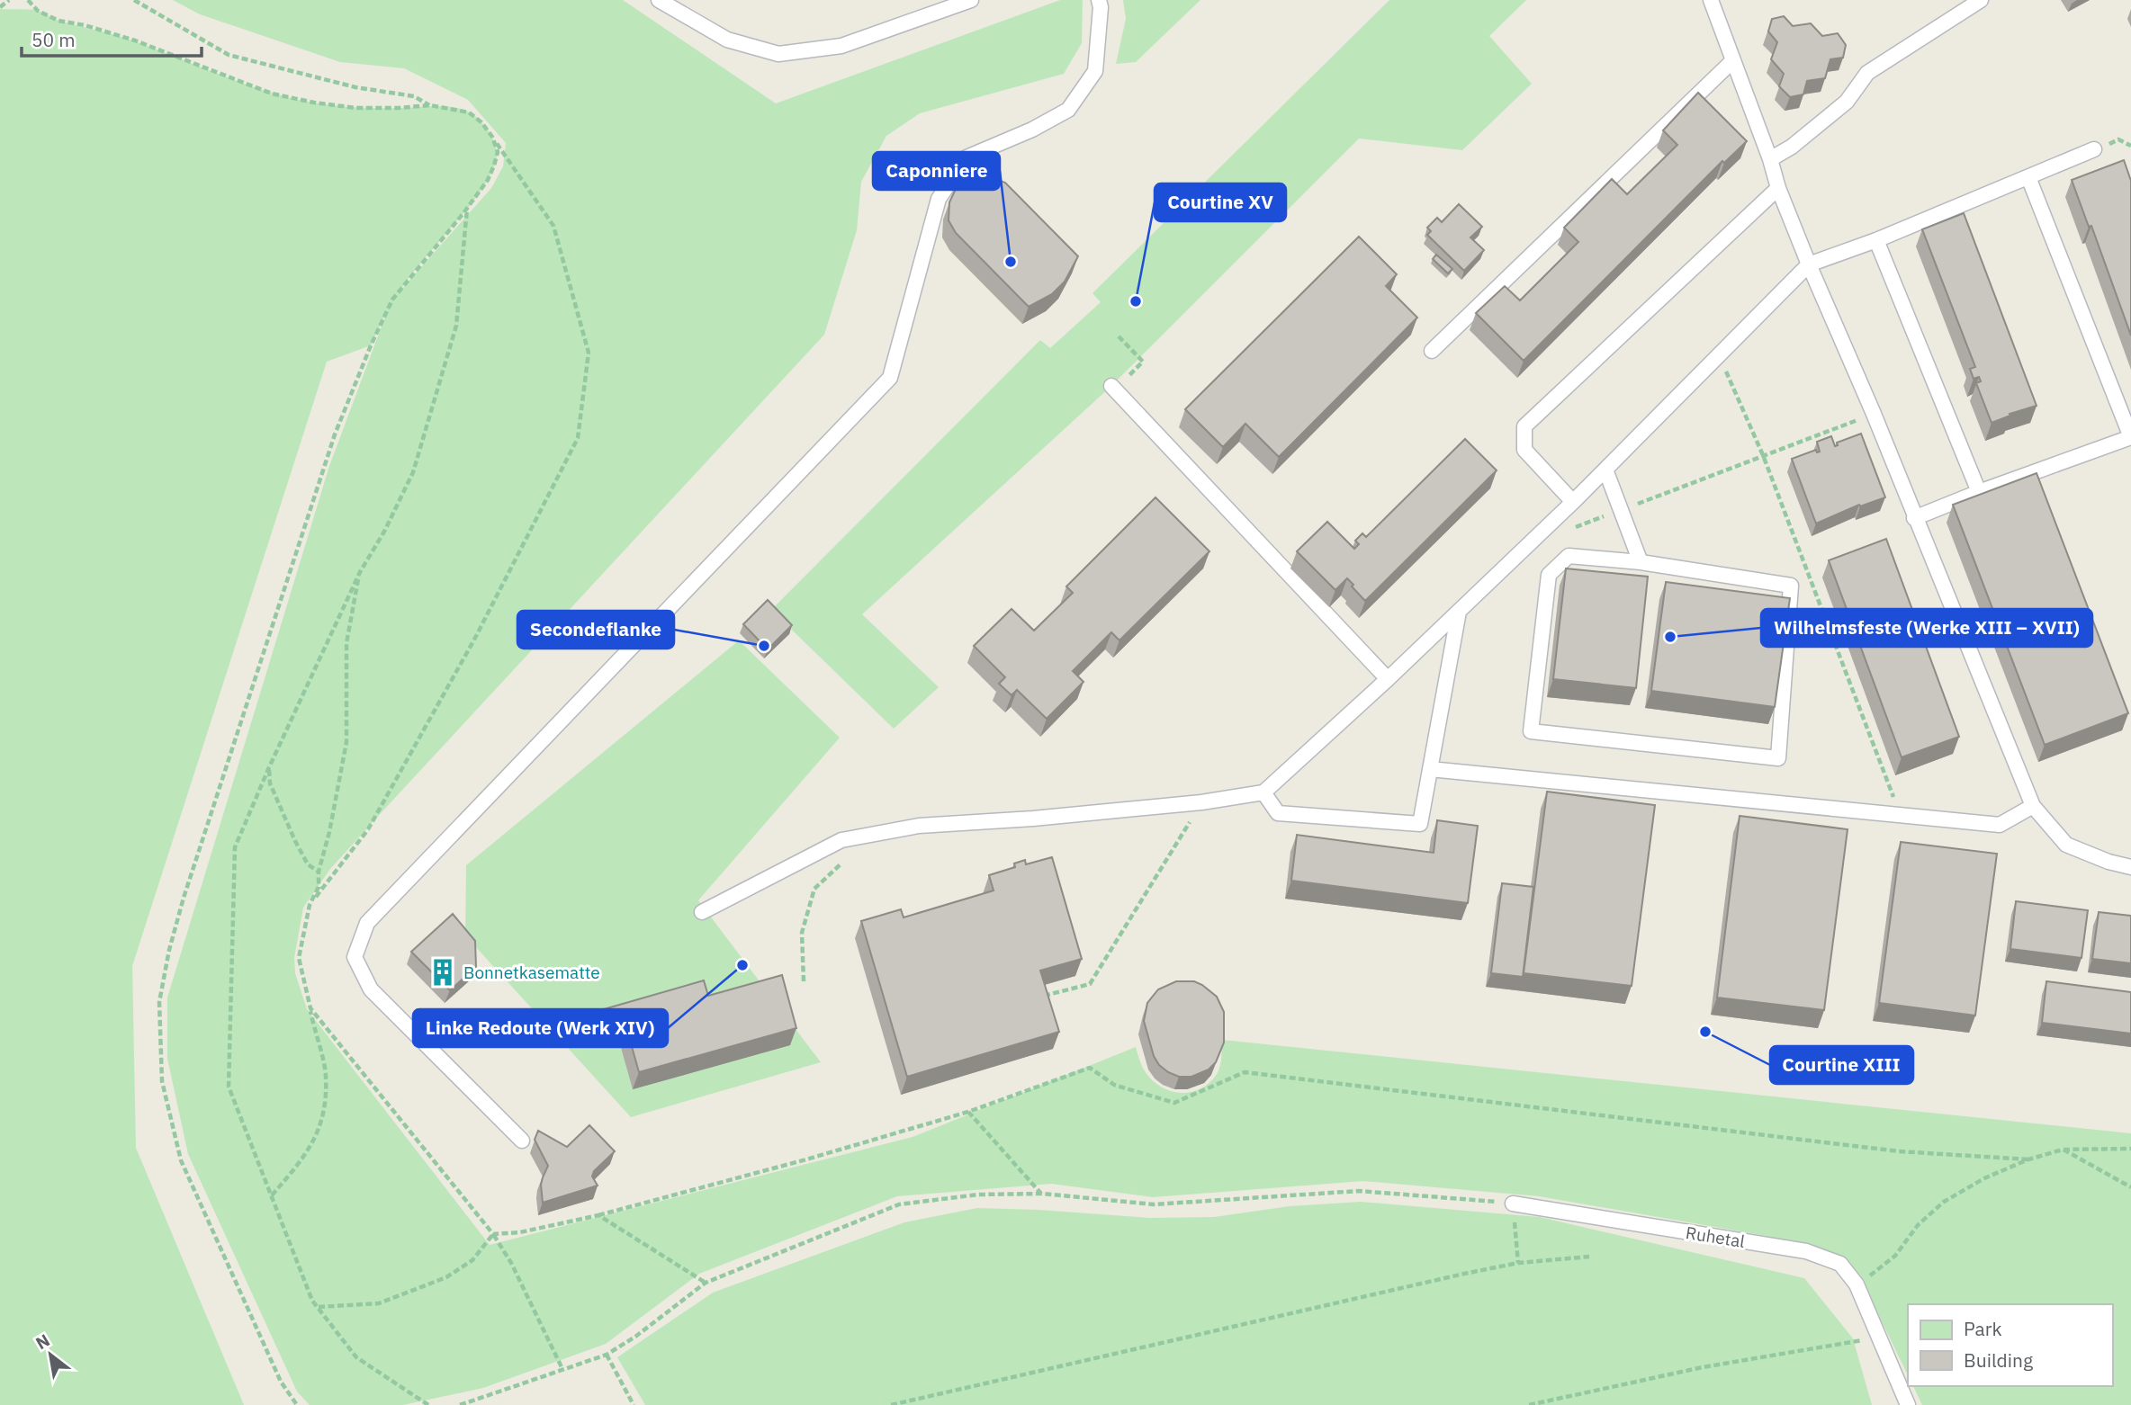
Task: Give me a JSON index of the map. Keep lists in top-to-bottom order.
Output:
{
  "streets": {
    "lane": ["Ruhetal"]
  },
  "places": {
    "other": [
      "Caponniere",
      "Courtine XV",
      "Wilhelmsfeste (Werke XIII – XVII)",
      "Secondeflanke",
      "Linke Redoute (Werk XIV)",
      "Courtine XIII"
    ],
    "building": ["Bonnetkasematte"]
  },
  "legend": ["Park", "Building"],
  "scale_bar": "50 m",
  "north": "top left"
}
